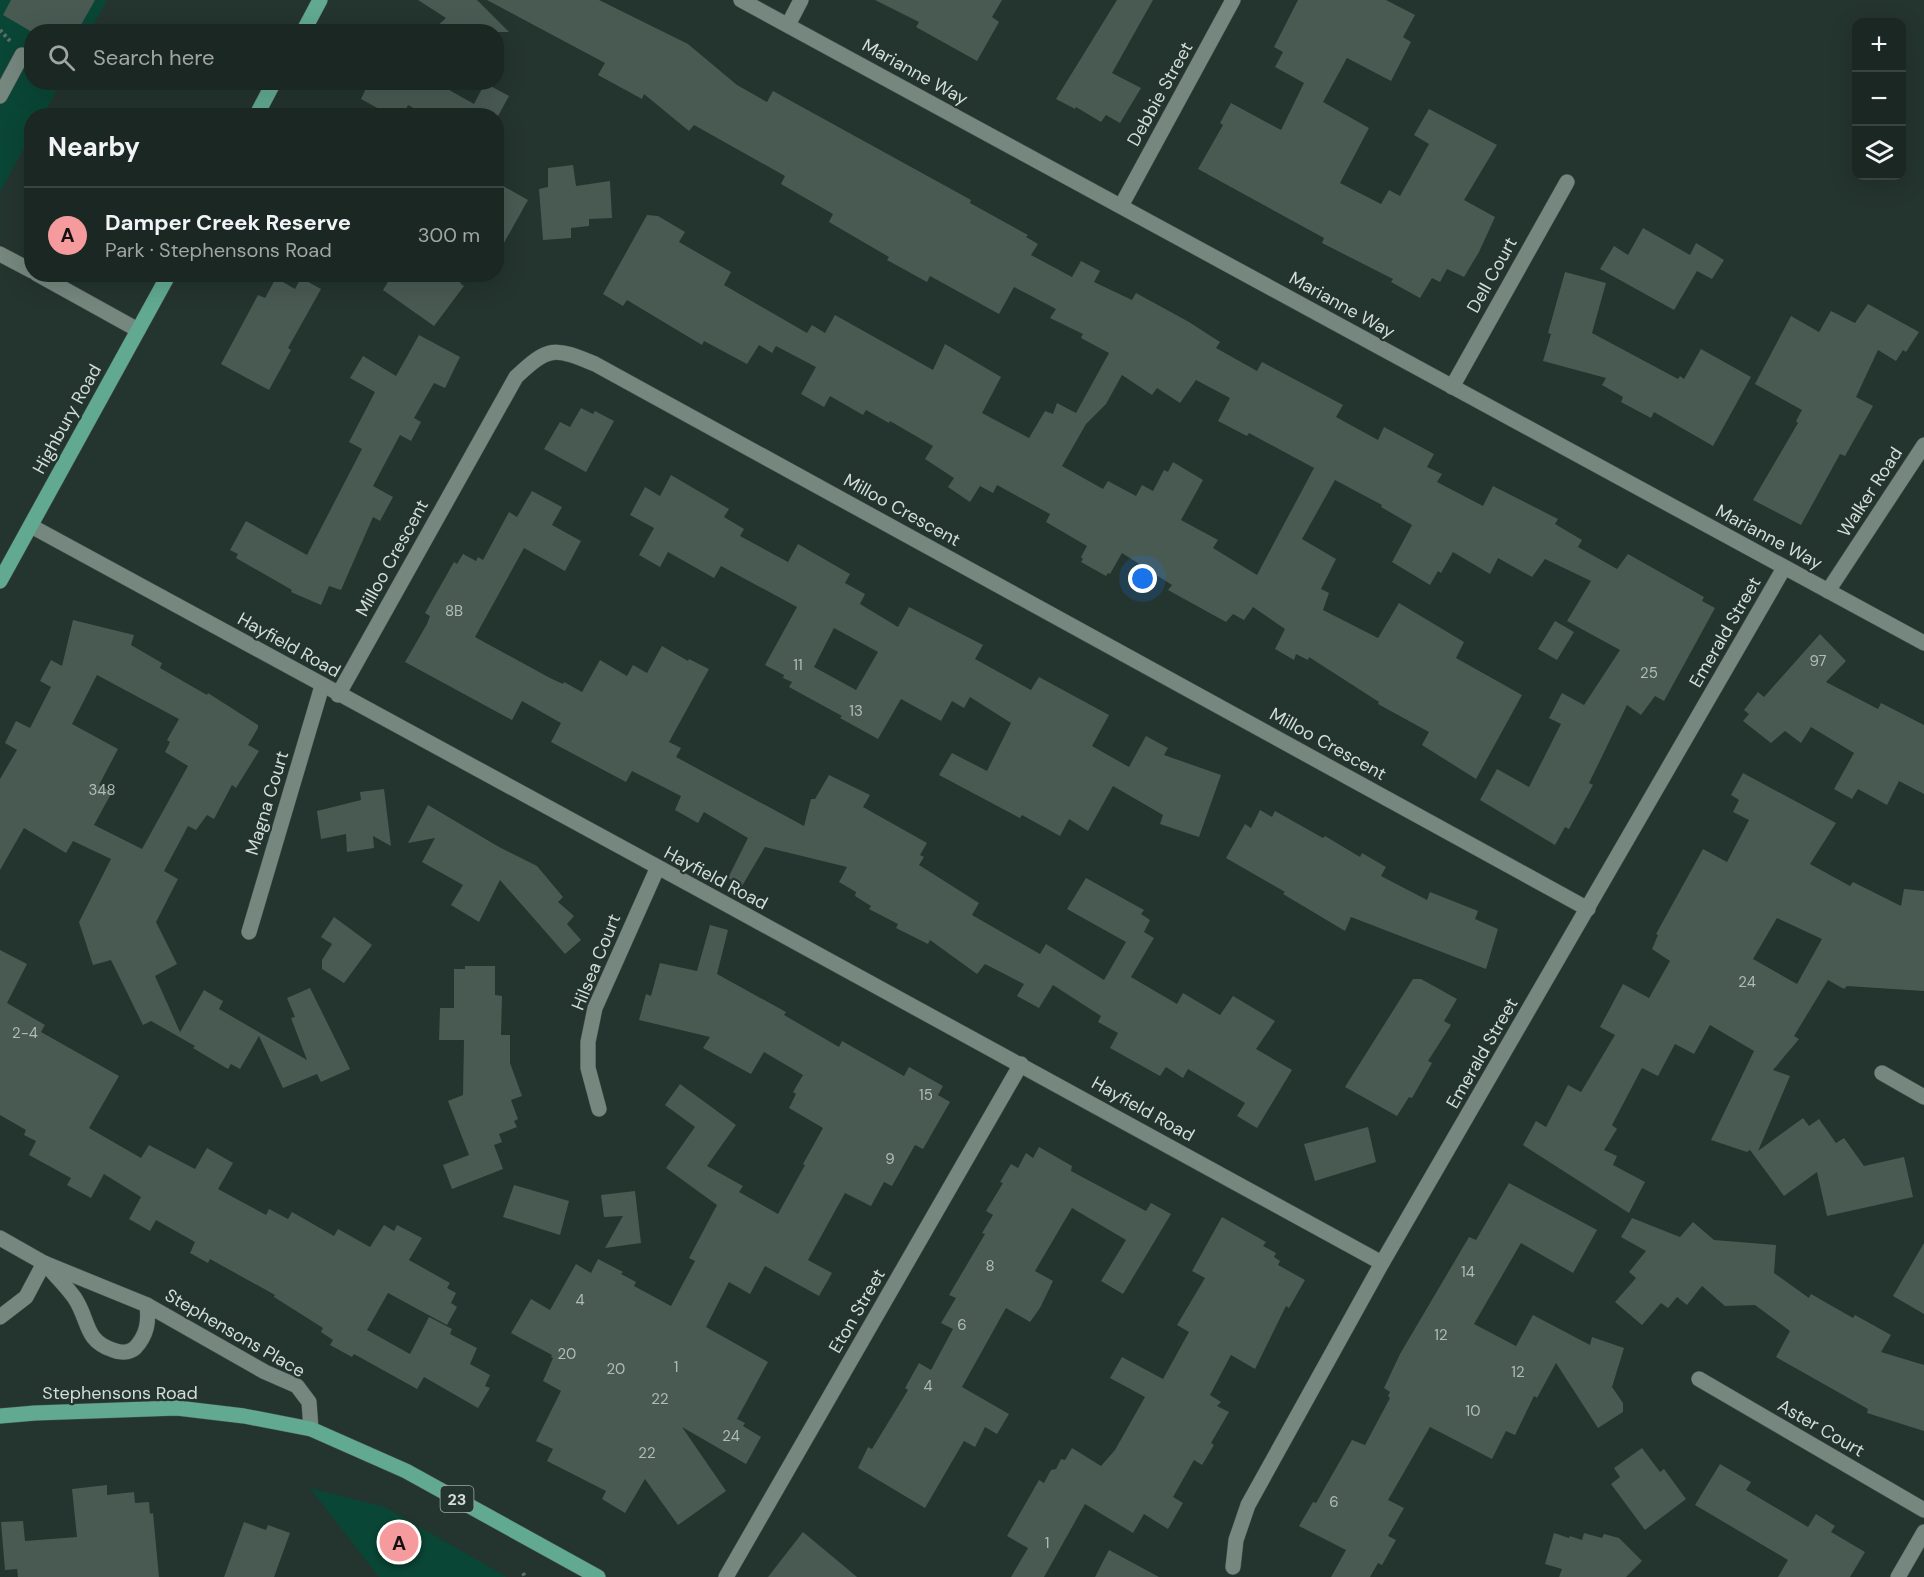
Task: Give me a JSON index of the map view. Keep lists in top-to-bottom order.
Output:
{
  "streets": {
    "main road": ["Highbury Road", "Stephensons Road", "23"],
    "street": [
      "Marianne Way",
      "Debbie Street",
      "Dell Court",
      "Walker Road",
      "Milloo Crescent",
      "Emerald Street",
      "Hayfield Road",
      "Magna Court",
      "Hilsea Court",
      "Eton Street",
      "Stephensons Place",
      "Aster Court"
    ]
  },
  "crossings": [
    ["Marianne Way", "Debbie Street"],
    ["Marianne Way", "Dell Court"],
    ["Marianne Way", "Walker Road"],
    ["Marianne Way", "Emerald Street"],
    ["Highbury Road", "Hayfield Road"],
    ["Milloo Crescent", "Emerald Street"],
    ["Milloo Crescent", "Hayfield Road"],
    ["Emerald Street", "Hayfield Road"],
    ["Hayfield Road", "Magna Court"],
    ["Hayfield Road", "Hilsea Court"],
    ["Hayfield Road", "Eton Street"],
    ["Stephensons Place", "Stephensons Road"]
  ],
  "house_numbers": [
    "8B",
    "97",
    "11",
    "25",
    "13",
    "348",
    "24",
    "2-4",
    "15",
    "9",
    "8",
    "14",
    "4",
    "6",
    "12",
    "20",
    "1",
    "20",
    "12",
    "4",
    "22",
    "10",
    "24",
    "22",
    "6",
    "1"
  ],
  "page": {
    "map_buttons": ["+", "−"],
    "search": "Search here",
    "heading": "Nearby",
    "list": [
      {
        "mark": "A",
        "name": "Damper Creek Reserve",
        "note": "Park · Stephensons Road",
        "value": "300 m"
      }
    ],
    "pins": "A"
  }
}
